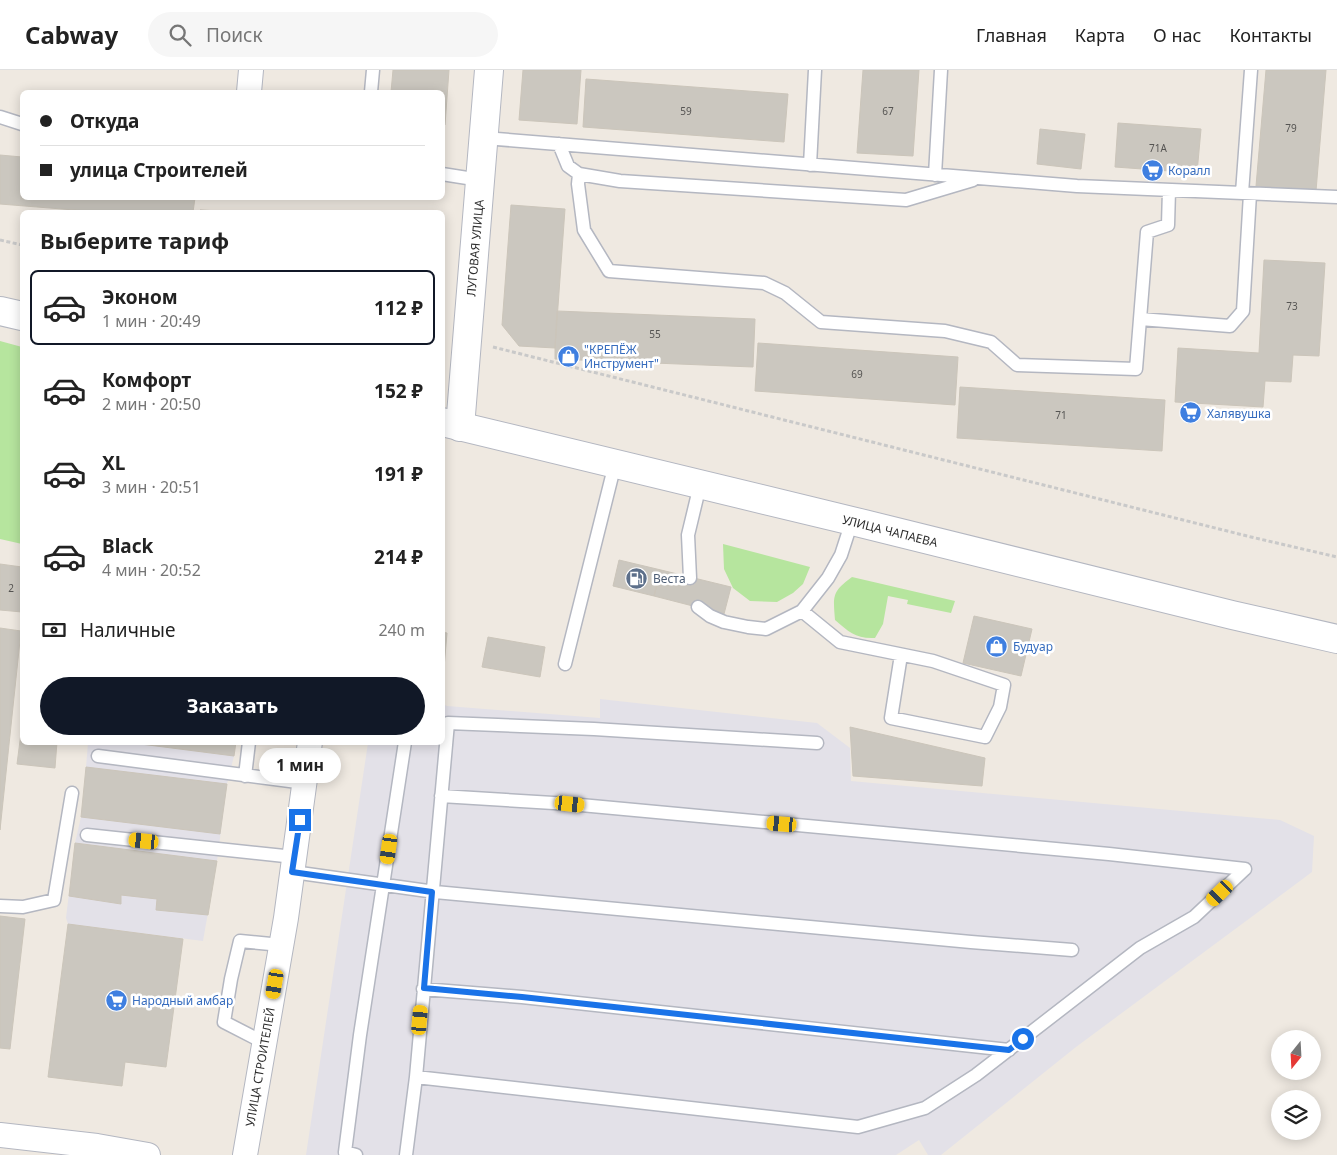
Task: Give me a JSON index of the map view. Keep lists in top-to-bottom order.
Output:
{
  "streets": {
    "main road": ["ЛУГОВАЯ УЛИЦА", "УЛИЦА ЧАПАЕВА"],
    "street": ["УЛИЦА СТРОИТЕЛЕЙ"]
  },
  "crossings": [
    ["ЛУГОВАЯ УЛИЦА", "УЛИЦА ЧАПАЕВА"]
  ],
  "places": {
    "supermarket": ["Коралл", "Халявушка", "Народный амбар"],
    "shop": ["\"КРЕПЁЖ Инструмент\"", "Будуар"],
    "fuel station": ["Веста"]
  },
  "house_numbers": [
    "59",
    "67",
    "79",
    "71А",
    "73",
    "55",
    "69",
    "71",
    "2"
  ],
  "north": "bottom",
  "page": {
    "header": "Cabway",
    "search": "Поиск",
    "nav": [
      "Главная",
      "Карта",
      "О нас",
      "Контакты"
    ],
    "banner": ["Откуда", "улица Строителей"],
    "heading": "Выберите тариф",
    "list": [
      {
        "name": "Эконом",
        "note": "1 мин · 20:49",
        "value": "112 ₽"
      },
      {
        "name": "Комфорт",
        "note": "2 мин · 20:50",
        "value": "152 ₽"
      },
      {
        "name": "XL",
        "note": "3 мин · 20:51",
        "value": "191 ₽"
      },
      {
        "name": "Black",
        "note": "4 мин · 20:52",
        "value": "214 ₽"
      }
    ],
    "pay": ["Наличные", "240 m"],
    "buttons": "Заказать",
    "bubble": "1 мин"
  }
}
